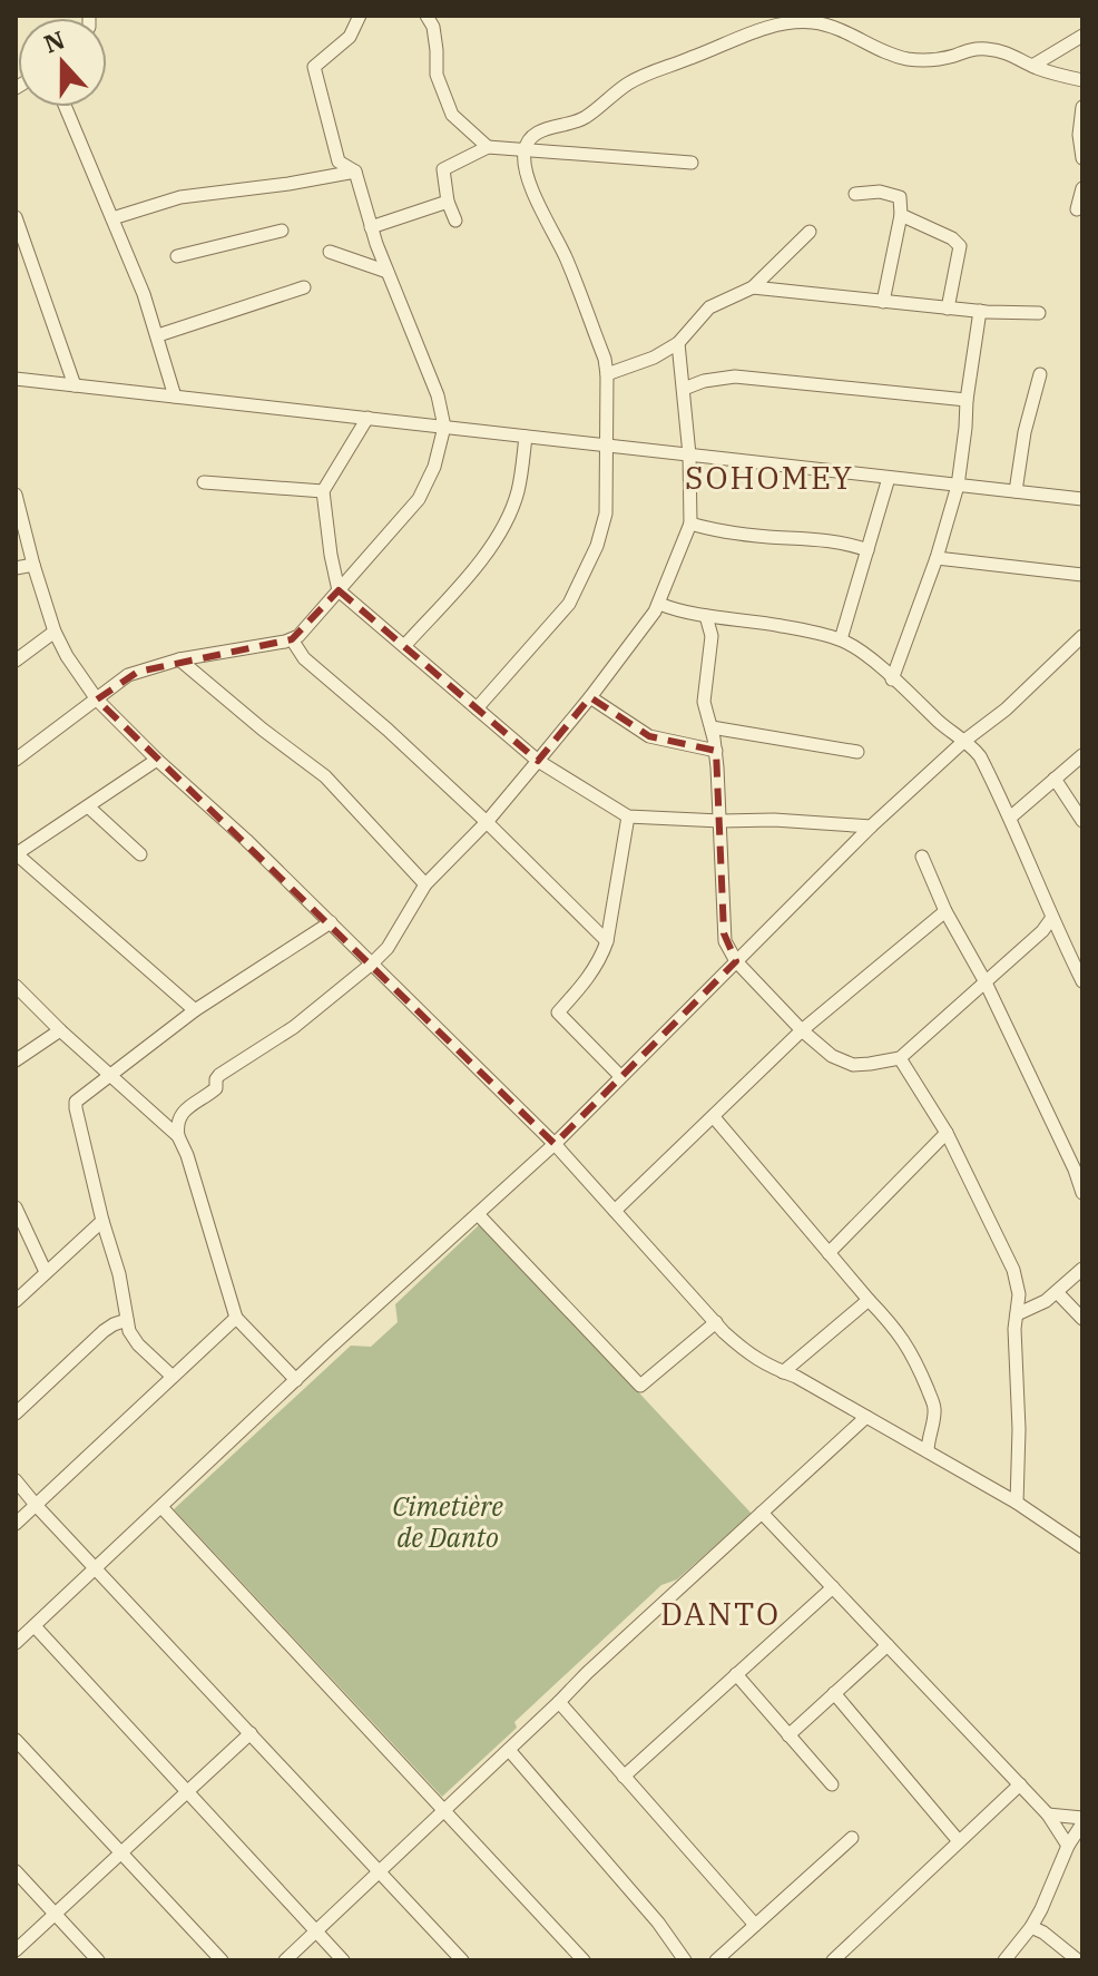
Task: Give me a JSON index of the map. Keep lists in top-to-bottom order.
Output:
{
  "districts": ["SOHOMEY", "DANTO"],
  "parks": ["Cimetière de Danto"],
  "north": "top"
}
